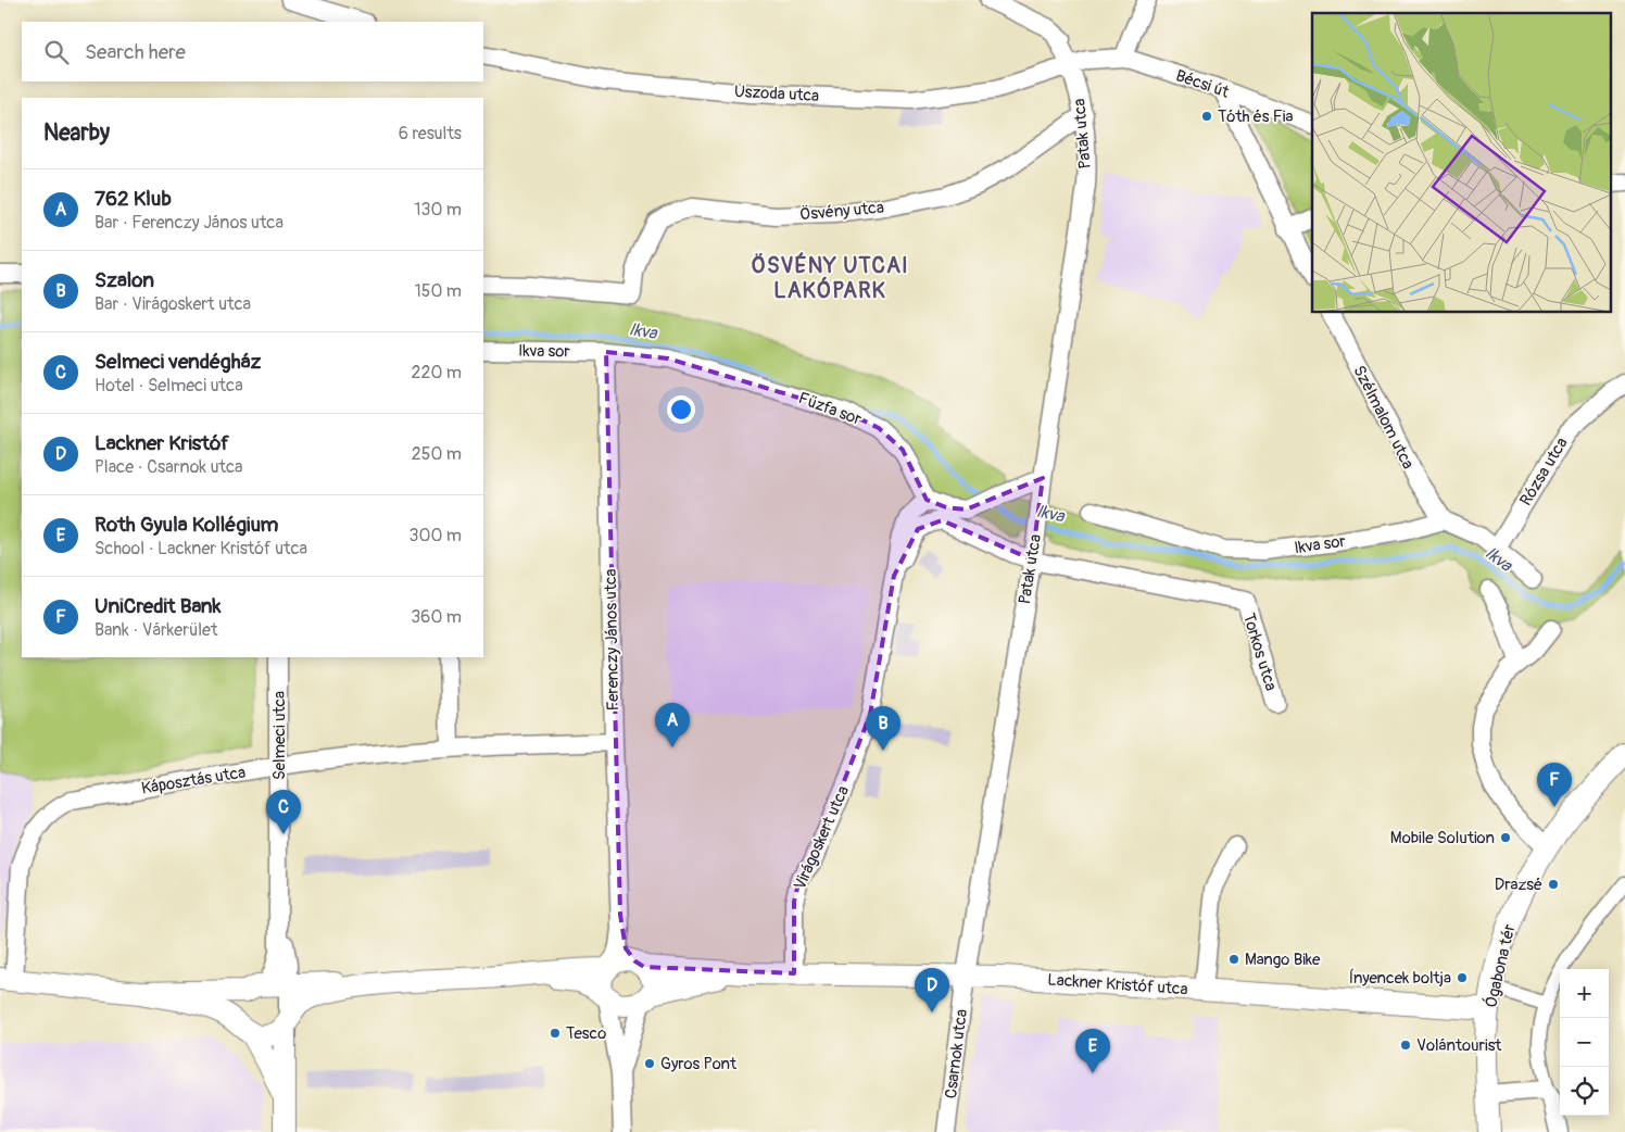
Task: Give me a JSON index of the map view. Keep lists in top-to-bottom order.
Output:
{
  "streets": {
    "street": [
      "Bécsi út",
      "Uszoda utca",
      "Patak utca",
      "Ösvény utca",
      "Ikva sor",
      "Fűzfa sor",
      "Szélmalom utca",
      "Rózsa utca",
      "Ferenczy János utca",
      "Torkos utca",
      "Selmeci utca",
      "Káposztás utca",
      "Virágoskert utca",
      "Ógabona tér",
      "Lackner Kristóf utca",
      "Csarnok utca"
    ]
  },
  "crossings": [
    ["Bécsi út", "Uszoda utca"],
    ["Bécsi út", "Patak utca"],
    ["Uszoda utca", "Patak utca"],
    ["Patak utca", "Ösvény utca"],
    ["Patak utca", "Torkos utca"],
    ["Patak utca", "Virágoskert utca"],
    ["Patak utca", "Lackner Kristóf utca"],
    ["Patak utca", "Csarnok utca"],
    ["Ikva sor", "Fűzfa sor"],
    ["Ikva sor", "Szélmalom utca"],
    ["Ikva sor", "Ferenczy János utca"],
    ["Fűzfa sor", "Ferenczy János utca"],
    ["Fűzfa sor", "Virágoskert utca"],
    ["Ferenczy János utca", "Káposztás utca"],
    ["Ferenczy János utca", "Lackner Kristóf utca"],
    ["Torkos utca", "Virágoskert utca"],
    ["Selmeci utca", "Káposztás utca"],
    ["Selmeci utca", "Lackner Kristóf utca"],
    ["Káposztás utca", "Lackner Kristóf utca"],
    ["Virágoskert utca", "Lackner Kristóf utca"],
    ["Ógabona tér", "Lackner Kristóf utca"],
    ["Lackner Kristóf utca", "Csarnok utca"]
  ],
  "districts": ["ÖSVÉNY UTCAI LAKÓPARK"],
  "water": ["Ikva"],
  "places": [
    "Tóth és Fia",
    "Mobile Solution",
    "Drazsé",
    "Mango Bike",
    "Ínyencek boltja",
    "Tesco",
    "Volántourist",
    "Gyros Pont"
  ],
  "page": {
    "search": "Search here",
    "heading": ["Nearby", "6 results"],
    "list": [
      {
        "mark": "A",
        "name": "762 Klub",
        "note": "Bar · Ferenczy János utca",
        "value": "130 m"
      },
      {
        "mark": "B",
        "name": "Szalon",
        "note": "Bar · Virágoskert utca",
        "value": "150 m"
      },
      {
        "mark": "C",
        "name": "Selmeci vendégház",
        "note": "Hotel · Selmeci utca",
        "value": "220 m"
      },
      {
        "mark": "D",
        "name": "Lackner Kristóf",
        "note": "Place · Csarnok utca",
        "value": "250 m"
      },
      {
        "mark": "E",
        "name": "Roth Gyula Kollégium",
        "note": "School · Lackner Kristóf utca",
        "value": "300 m"
      },
      {
        "mark": "F",
        "name": "UniCredit Bank",
        "note": "Bank · Várkerület",
        "value": "360 m"
      }
    ],
    "pins": [
      "A",
      "B",
      "F",
      "C",
      "D",
      "E"
    ],
    "map_buttons": ["+", "−"]
  }
}
